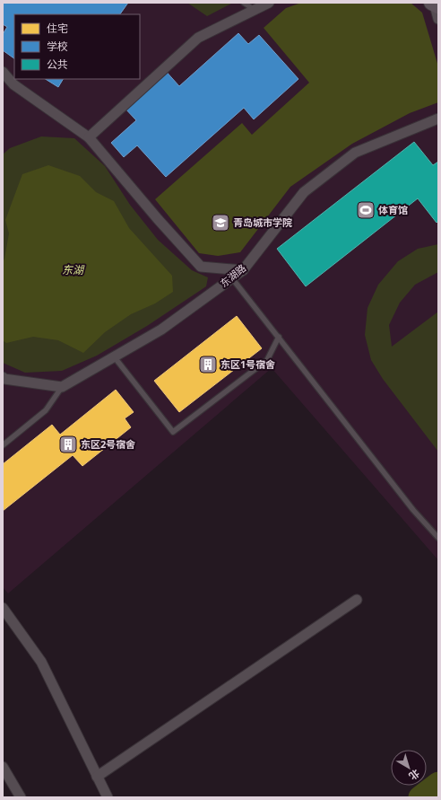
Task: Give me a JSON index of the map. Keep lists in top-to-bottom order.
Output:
{
  "streets": {
    "street": ["东湖路"]
  },
  "water": ["东湖"],
  "places": {
    "sports": ["体育馆"],
    "school or university": ["青岛城市学院"],
    "building": ["东区1号宿舍", "东区2号宿舍"]
  },
  "legend": ["住宅", "学校", "公共"],
  "north": "bottom right"
}
